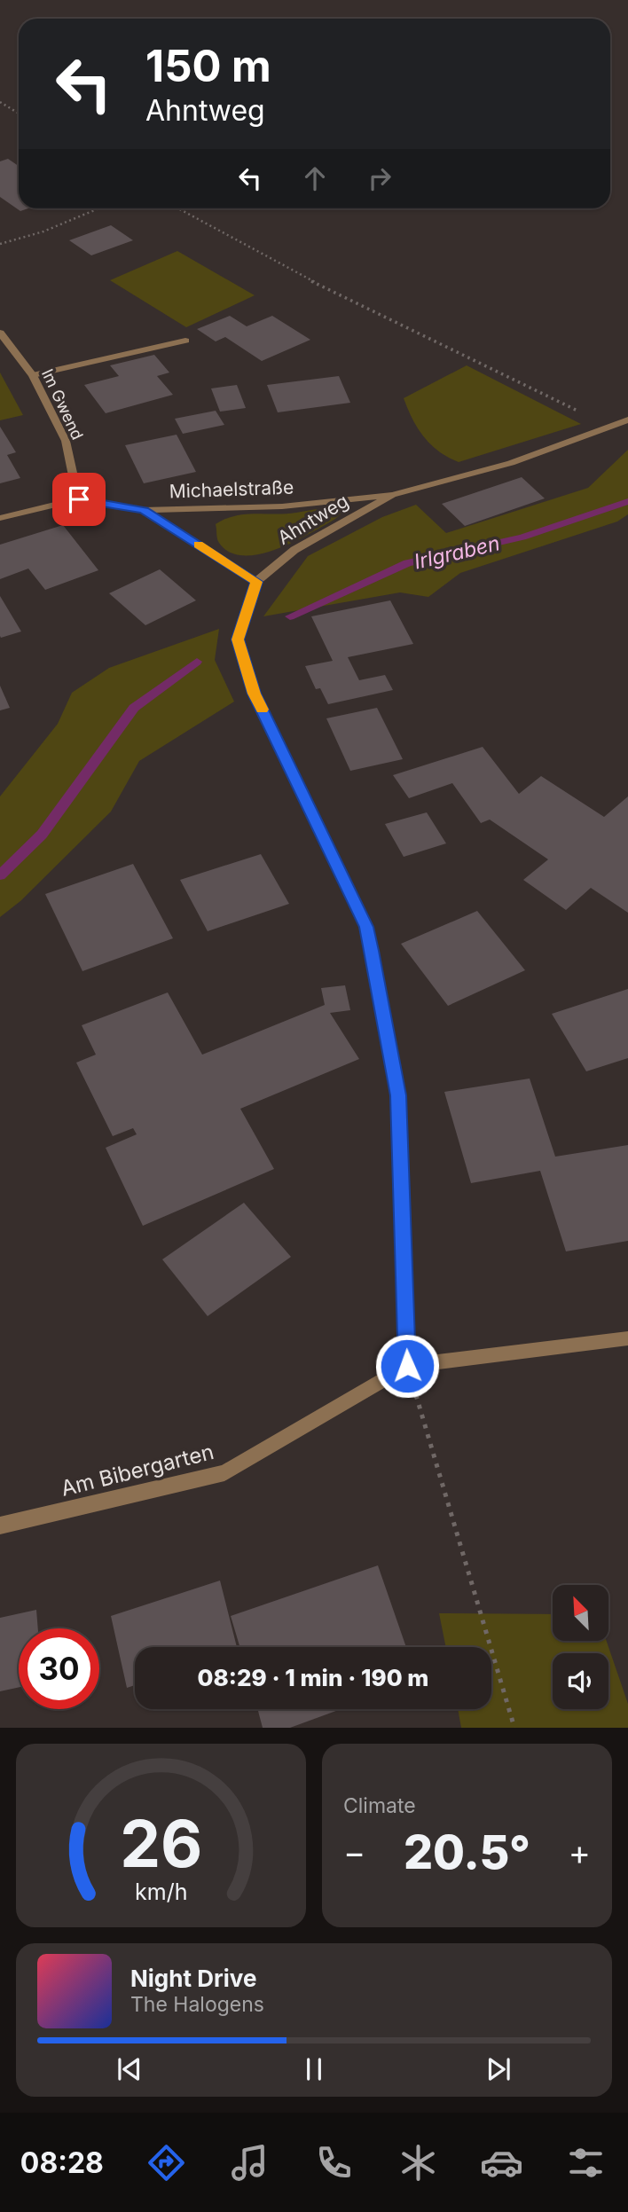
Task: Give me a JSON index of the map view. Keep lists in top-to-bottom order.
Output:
{
  "streets": {
    "street": [
      "Im Gwend",
      "Michaelstraße",
      "Ahntweg",
      "Am Bibergarten"
    ]
  },
  "crossings": [
    ["Im Gwend", "Michaelstraße"],
    ["Michaelstraße", "Ahntweg"]
  ],
  "water": ["Irlgraben"],
  "north": "top left",
  "page": {
    "turn": ["150 m", "Ahntweg"],
    "limit": "30",
    "trip": "08:29 · 1 min · 190 m",
    "tile": "Climate",
    "heat": ["−", "20.5°", "+"],
    "song": ["Night Drive", "The Halogens"],
    "tabs": "08:28",
    "gauge": ["26", "km/h"]
  }
}
